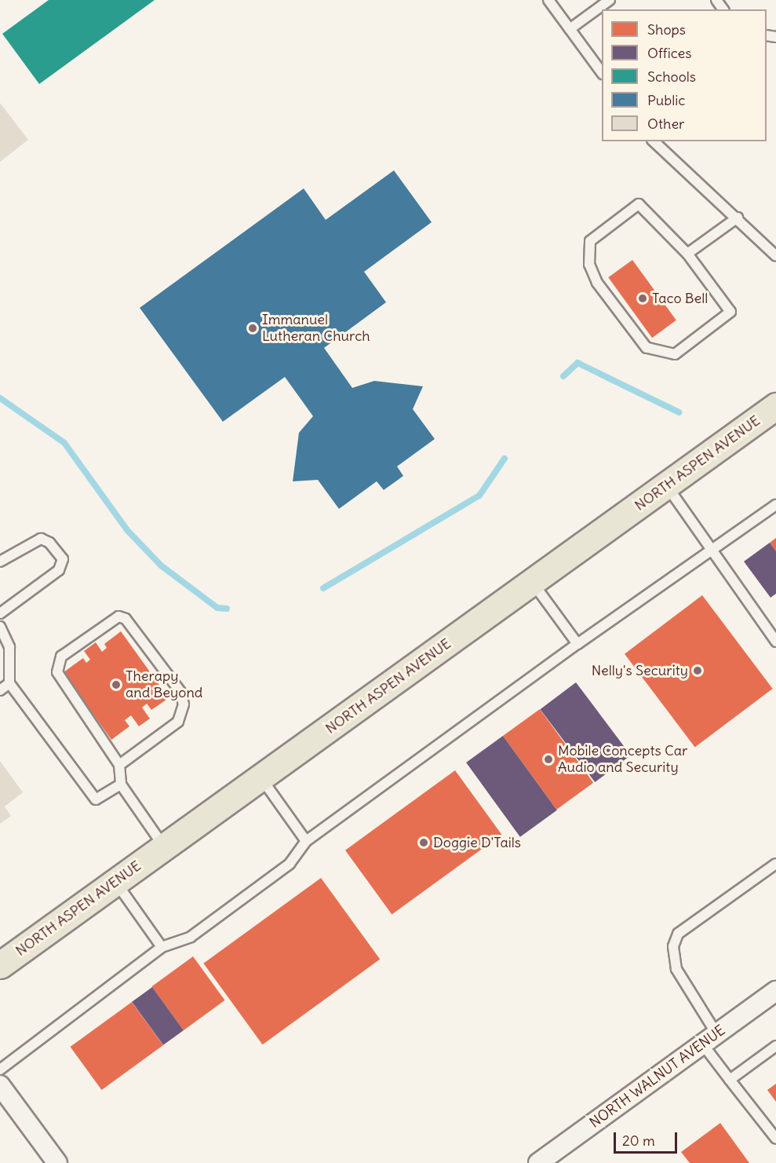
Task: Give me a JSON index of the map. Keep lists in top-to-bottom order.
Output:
{
  "streets": {
    "main road": ["NORTH ASPEN AVENUE"],
    "street": ["NORTH WALNUT AVENUE"]
  },
  "places": [
    "Taco Bell",
    "Immanuel Lutheran Church",
    "Nelly's Security",
    "Therapy and Beyond",
    "Mobile Concepts Car Audio and Security",
    "Doggie D'Tails"
  ],
  "legend": [
    "Shops",
    "Offices",
    "Schools",
    "Public",
    "Other"
  ],
  "scale_bar": "20 m"
}
